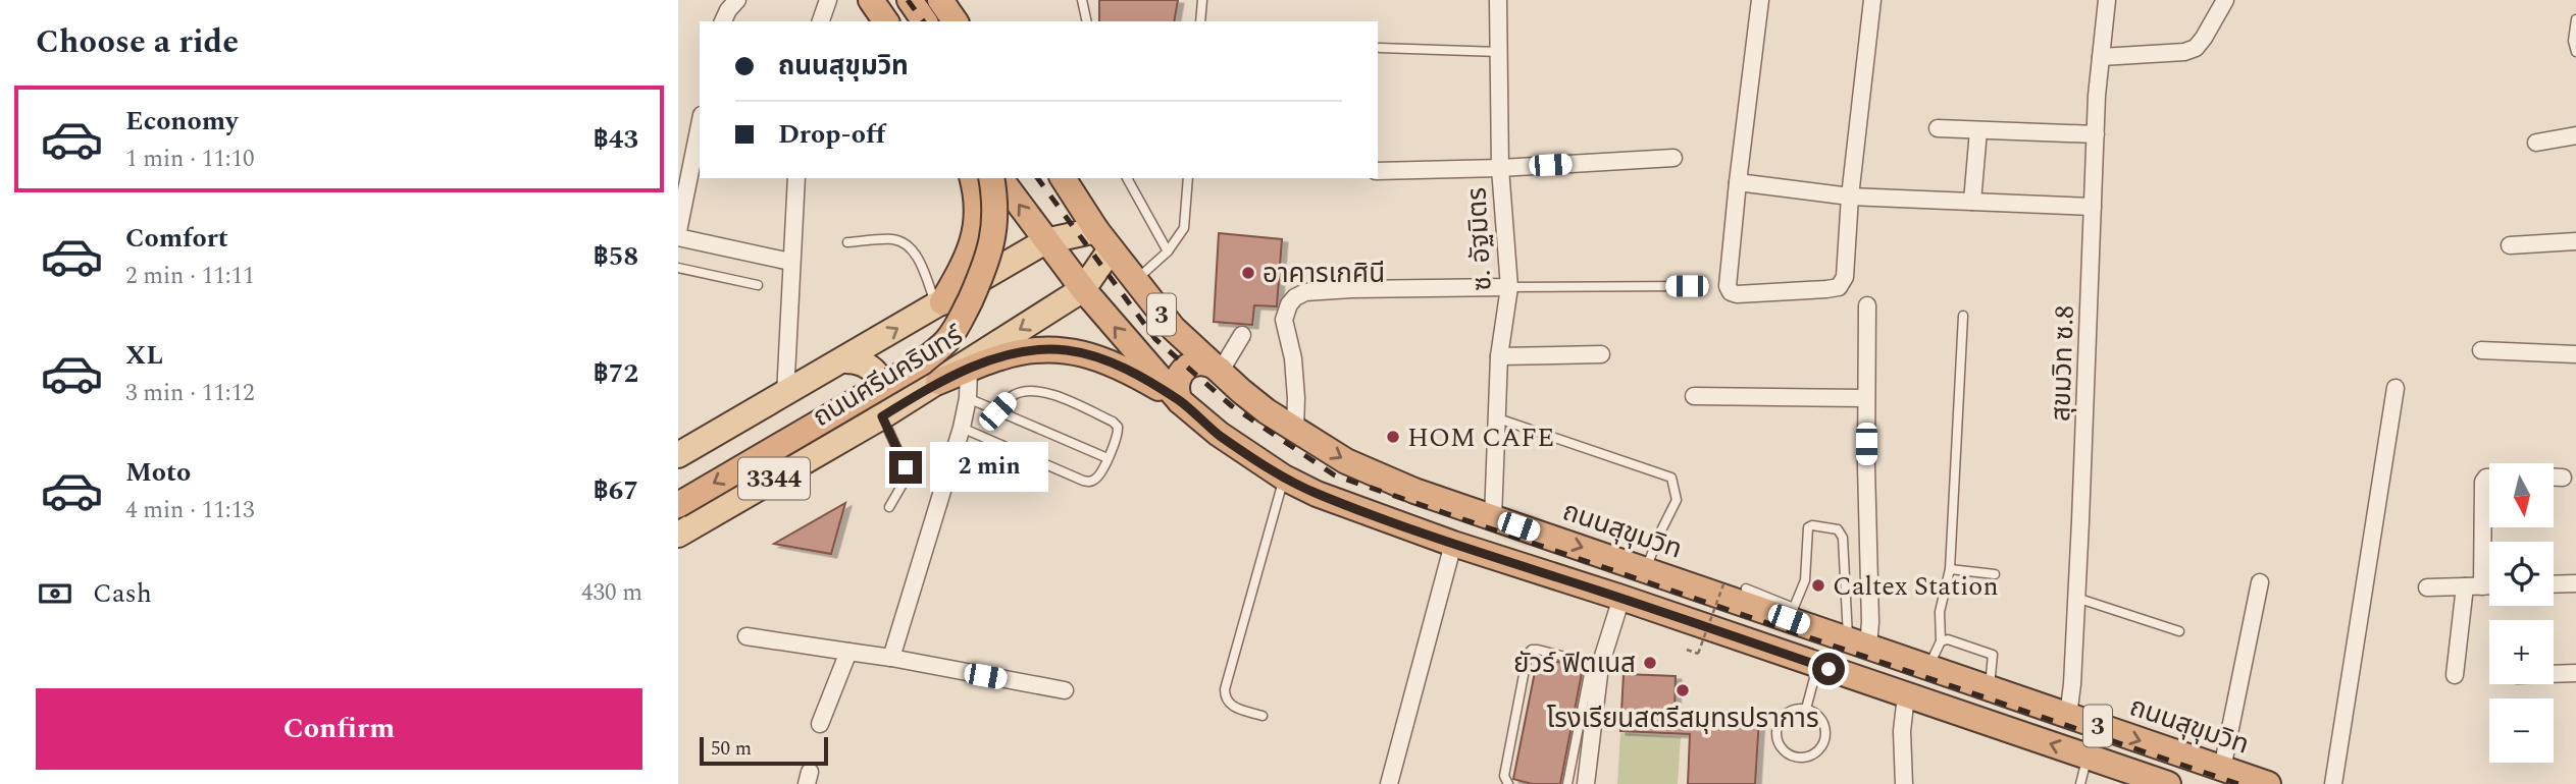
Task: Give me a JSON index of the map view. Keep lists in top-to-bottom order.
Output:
{
  "streets": {
    "highway": ["3", "ถนนสุขุมวิท"],
    "main road": ["ถนนศรีนครินทร์", "3344"],
    "street": ["ซ. อัฐมิตร", "สุขมวิท ซ.8"]
  },
  "crossings": [
    ["ซ. อัฐมิตร", "ถนนสุขุมวิท"],
    ["3", "ถนนศรีนครินทร์"],
    ["สุขมวิท ซ.8", "ถนนสุขุมวิท"],
    ["ถนนศรีนครินทร์", "ถนนสุขุมวิท"]
  ],
  "places": [
    "อาคารเกศินี",
    "HOM CAFE",
    "Caltex Station",
    "ยัวร์ ฟิตเนส",
    "โรงเรียนสตรีสมุทรปราการ"
  ],
  "scale_bar": "50 m",
  "north": "bottom",
  "page": {
    "heading": "Choose a ride",
    "banner": ["ถนนสุขุมวิท", "Drop-off"],
    "list": [
      {
        "name": "Economy",
        "note": "1 min · 11:10",
        "value": "฿43"
      },
      {
        "name": "Comfort",
        "note": "2 min · 11:11",
        "value": "฿58"
      },
      {
        "name": "XL",
        "note": "3 min · 11:12",
        "value": "฿72"
      },
      {
        "name": "Moto",
        "note": "4 min · 11:13",
        "value": "฿67"
      }
    ],
    "bubble": "2 min",
    "map_buttons": ["+", "−"],
    "pay": ["Cash", "430 m"],
    "buttons": "Confirm",
    "scale": "50 m"
  }
}
